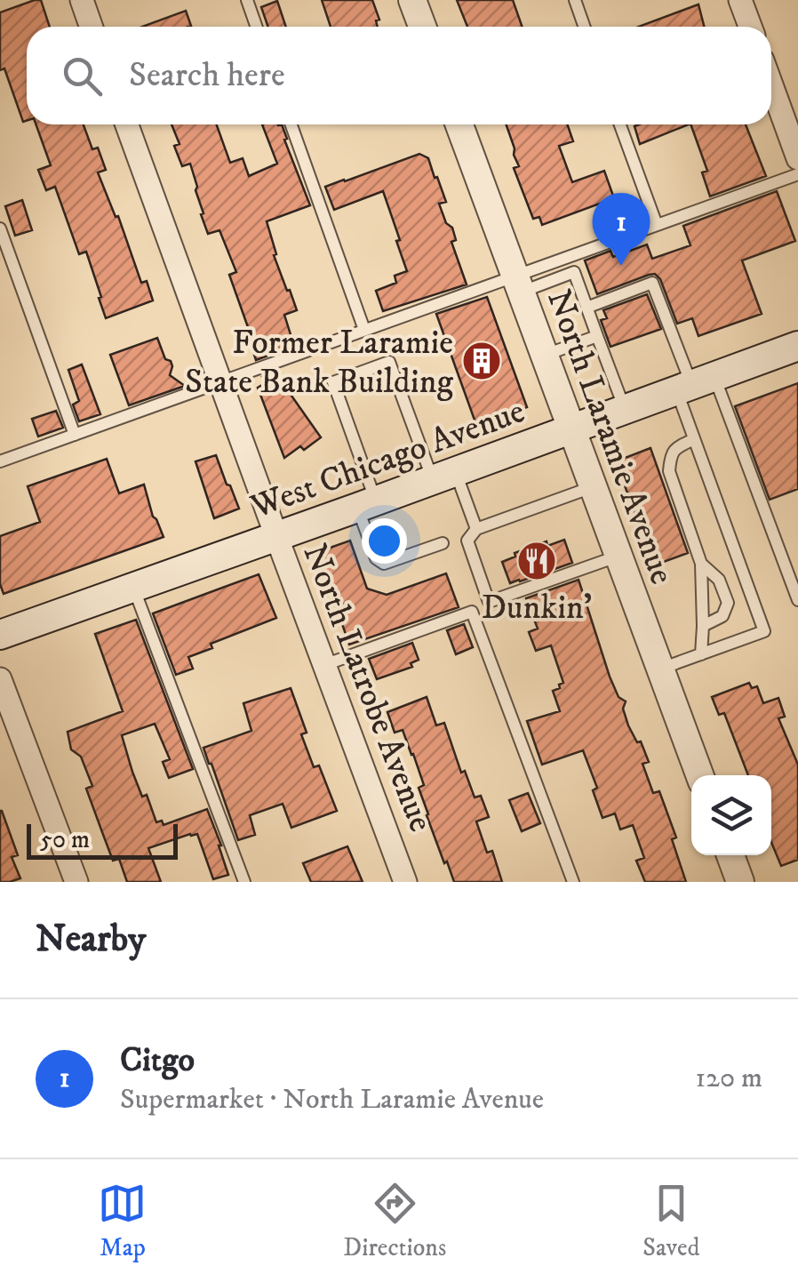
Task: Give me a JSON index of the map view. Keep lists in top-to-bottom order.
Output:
{
  "streets": {
    "main road": ["West Chicago Avenue"],
    "street": ["North Laramie Avenue", "North Latrobe Avenue"]
  },
  "crossings": [
    ["North Laramie Avenue", "West Chicago Avenue"],
    ["West Chicago Avenue", "North Latrobe Avenue"]
  ],
  "places": {
    "building": ["Former Laramie State Bank Building"],
    "restaurant": ["Dunkin'"]
  },
  "scale_bar": "50 m",
  "page": {
    "search": "Search here",
    "pins": "1",
    "scale": "50 m",
    "heading": "Nearby",
    "list": [
      {
        "mark": "1",
        "name": "Citgo",
        "note": "Supermarket · North Laramie Avenue",
        "value": "120 m"
      }
    ],
    "nav": ["Map", "Directions", "Saved"]
  }
}
